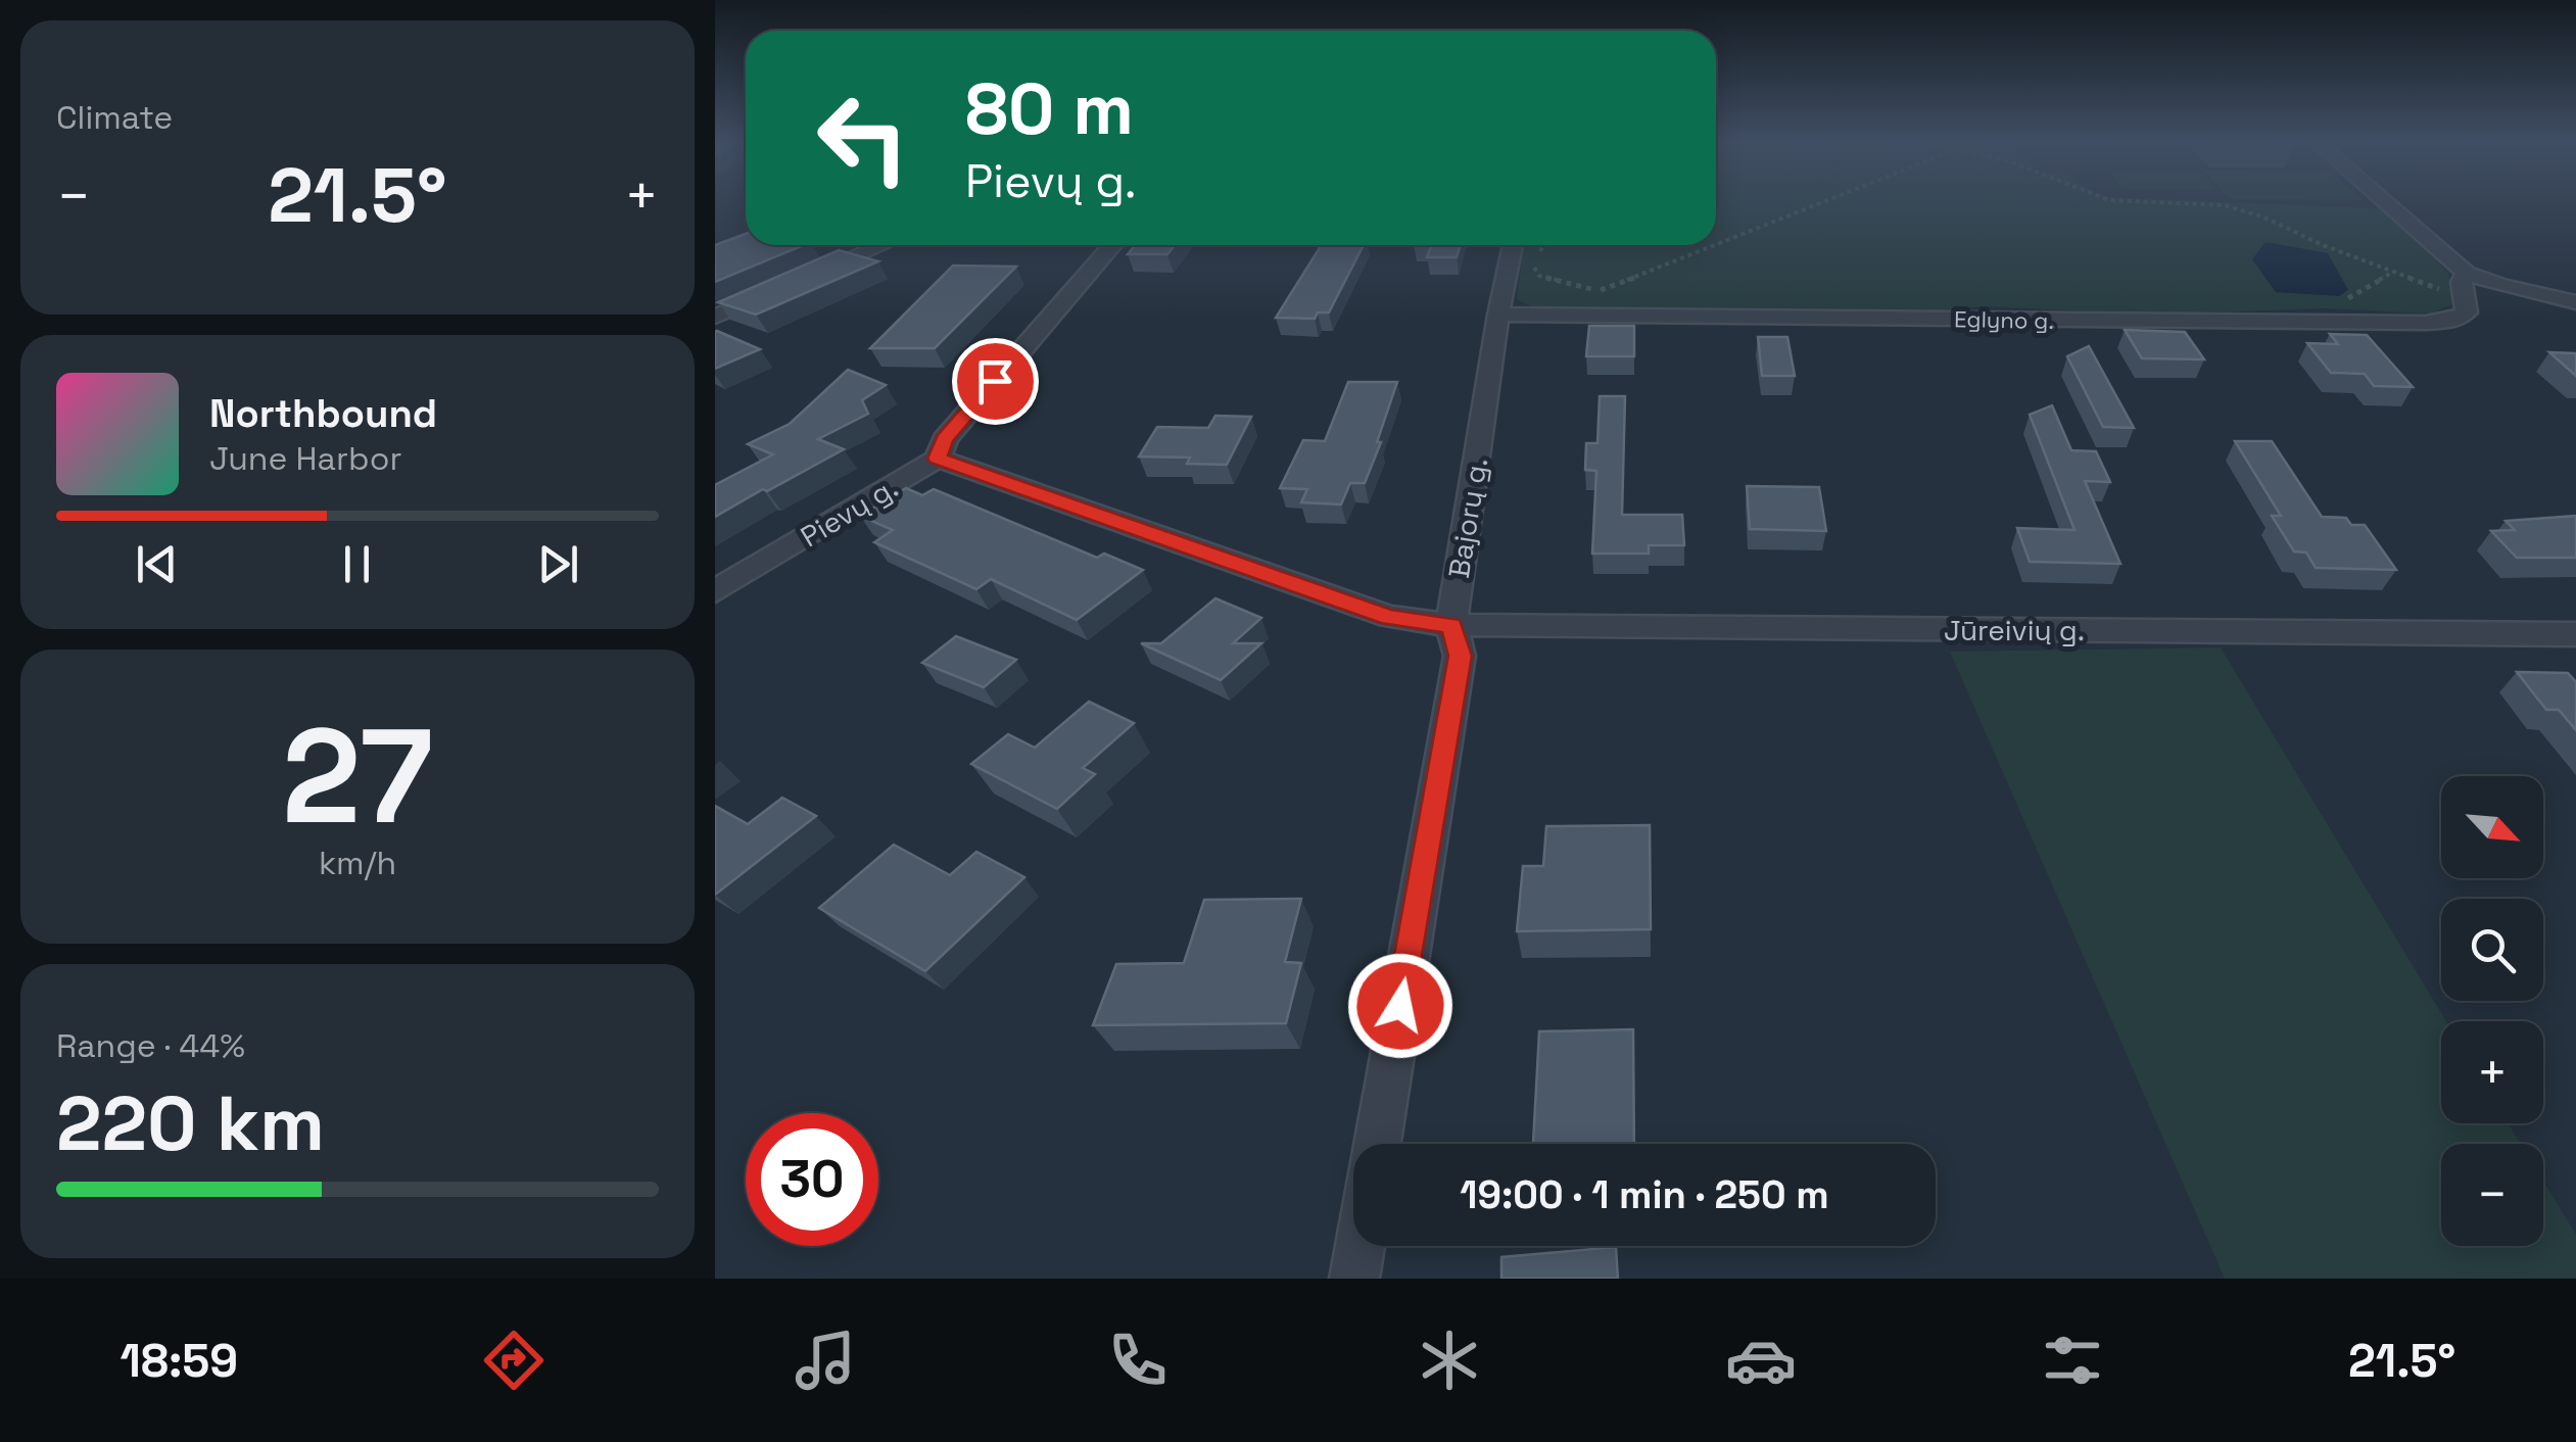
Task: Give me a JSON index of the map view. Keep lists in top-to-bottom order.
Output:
{
  "streets": {
    "street": [
      "Eglyno g.",
      "Pievų g.",
      "Bajorų g.",
      "Jūreivių g."
    ]
  },
  "crossings": [
    ["Eglyno g.", "Bajorų g."],
    ["Bajorų g.", "Jūreivių g."]
  ],
  "north": "bottom right",
  "page": {
    "tile": [
      "Climate",
      ["27", "km/h"],
      ["Range · 44%", "220 km"]
    ],
    "turn": ["80 m", "Pievų g."],
    "heat": ["−", "21.5°", "+"],
    "song": ["Northbound", "June Harbor"],
    "map_buttons": ["+", "−"],
    "limit": "30",
    "trip": "19:00 · 1 min · 250 m",
    "tabs": ["18:59", "21.5°"]
  }
}
